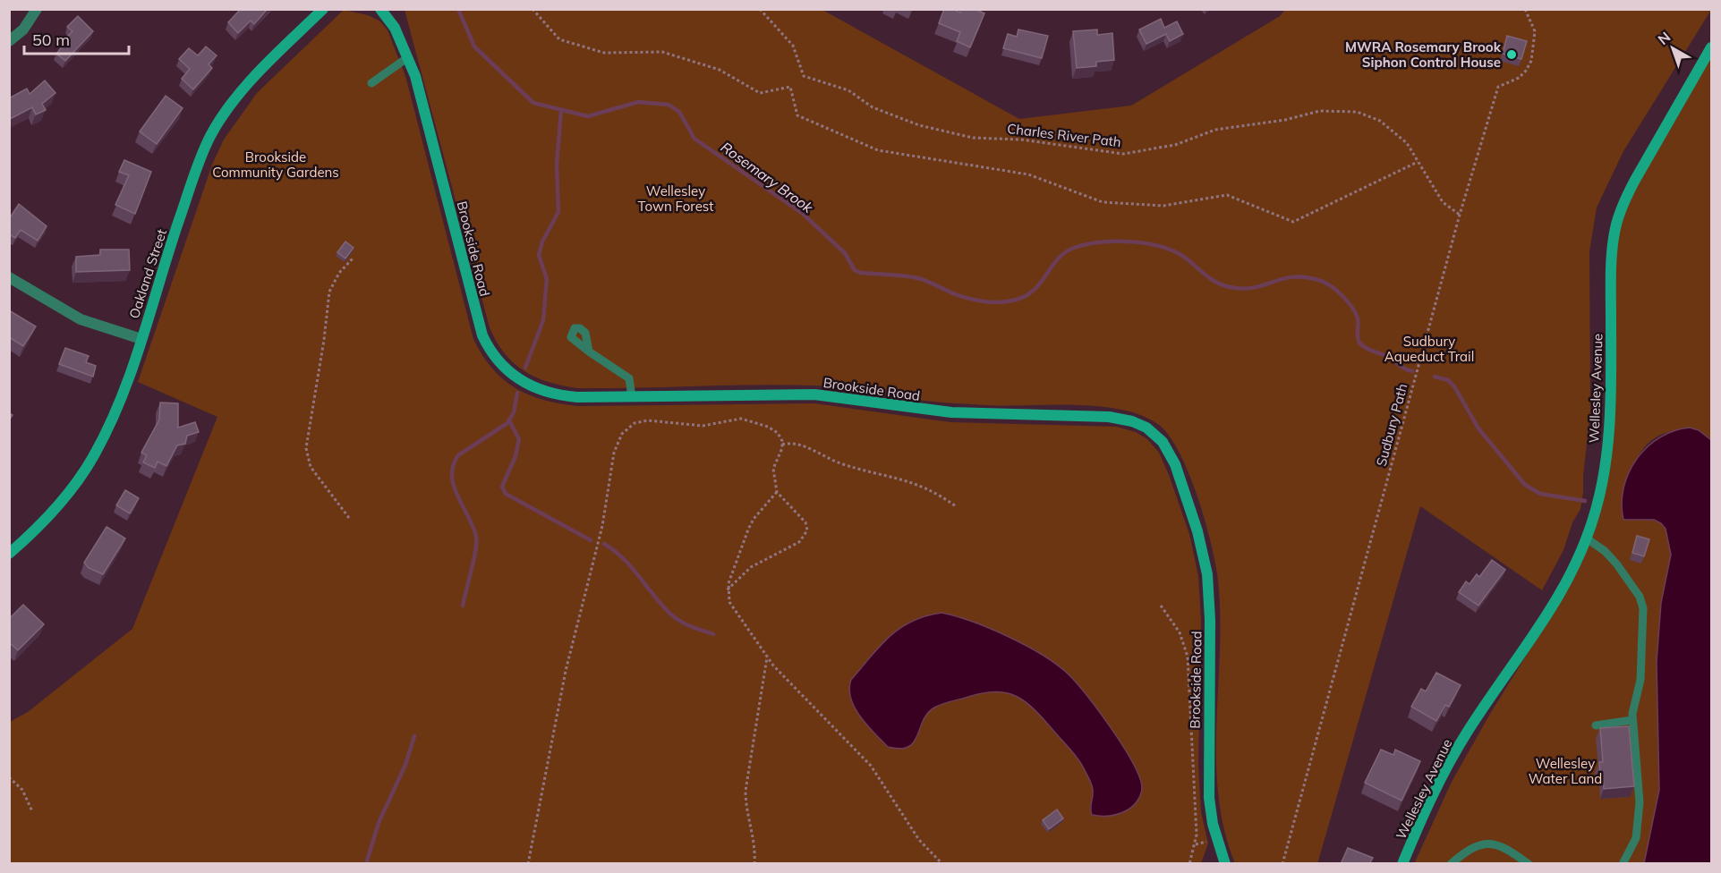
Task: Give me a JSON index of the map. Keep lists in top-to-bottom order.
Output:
{
  "streets": {
    "street": ["Brookside Road", "Oakland Street", "Wellesley Avenue"],
    "path": ["Charles River Path", "Sudbury Path"]
  },
  "crossings": [
    ["Charles River Path", "Sudbury Path"]
  ],
  "water": ["Rosemary Brook"],
  "parks": [
    "Brookside Community Gardens",
    "Wellesley Town Forest",
    "Sudbury Aqueduct Trail",
    "Wellesley Water Land"
  ],
  "places": ["MWRA Rosemary Brook Siphon Control House"],
  "scale_bar": "50 m",
  "north": "top left"
}
